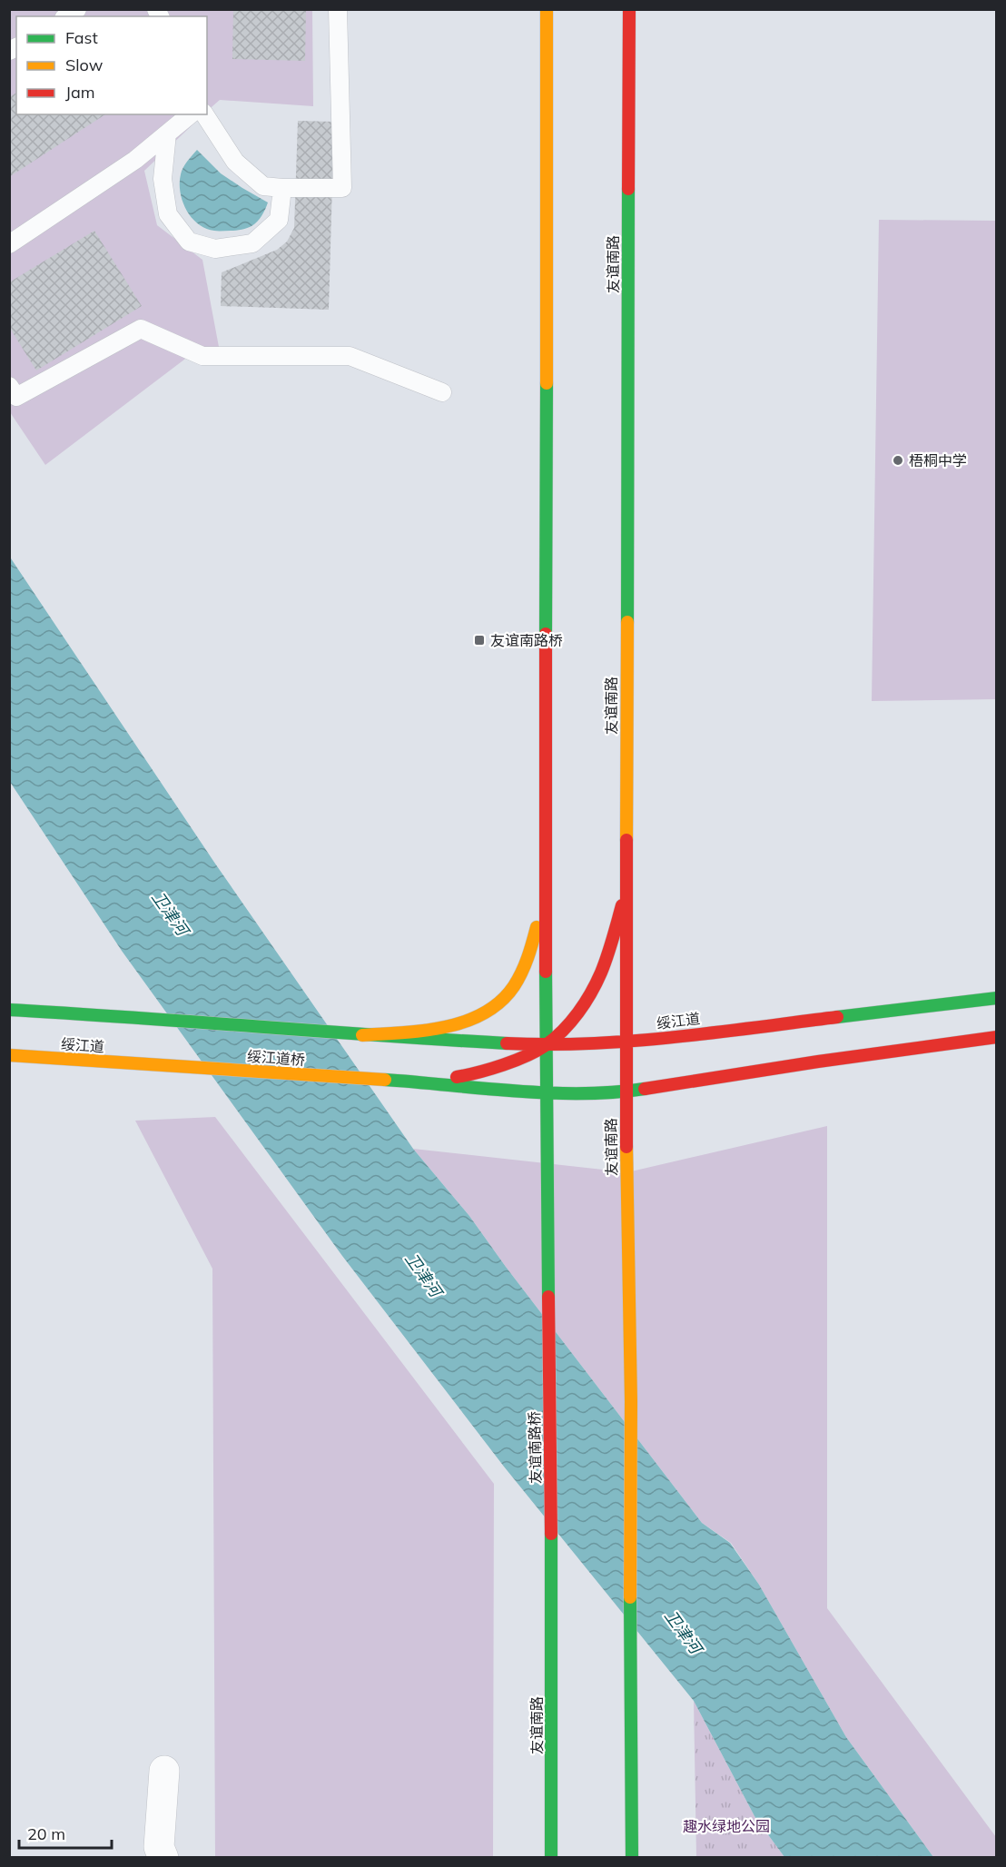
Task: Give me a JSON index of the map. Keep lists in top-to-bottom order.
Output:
{
  "streets": {
    "main road": [
      "友谊南路",
      "绥江道",
      "绥江道桥",
      "友谊南路桥"
    ]
  },
  "crossings": [
    ["友谊南路", "绥江道"],
    ["友谊南路", "友谊南路桥"],
    ["绥江道", "绥江道桥"]
  ],
  "water": ["卫津河"],
  "parks": ["趣水绿地公园"],
  "places": {
    "other": ["梧桐中学"],
    "transit": ["友谊南路桥"]
  },
  "legend": ["Fast", "Slow", "Jam"],
  "scale_bar": "20 m"
}
